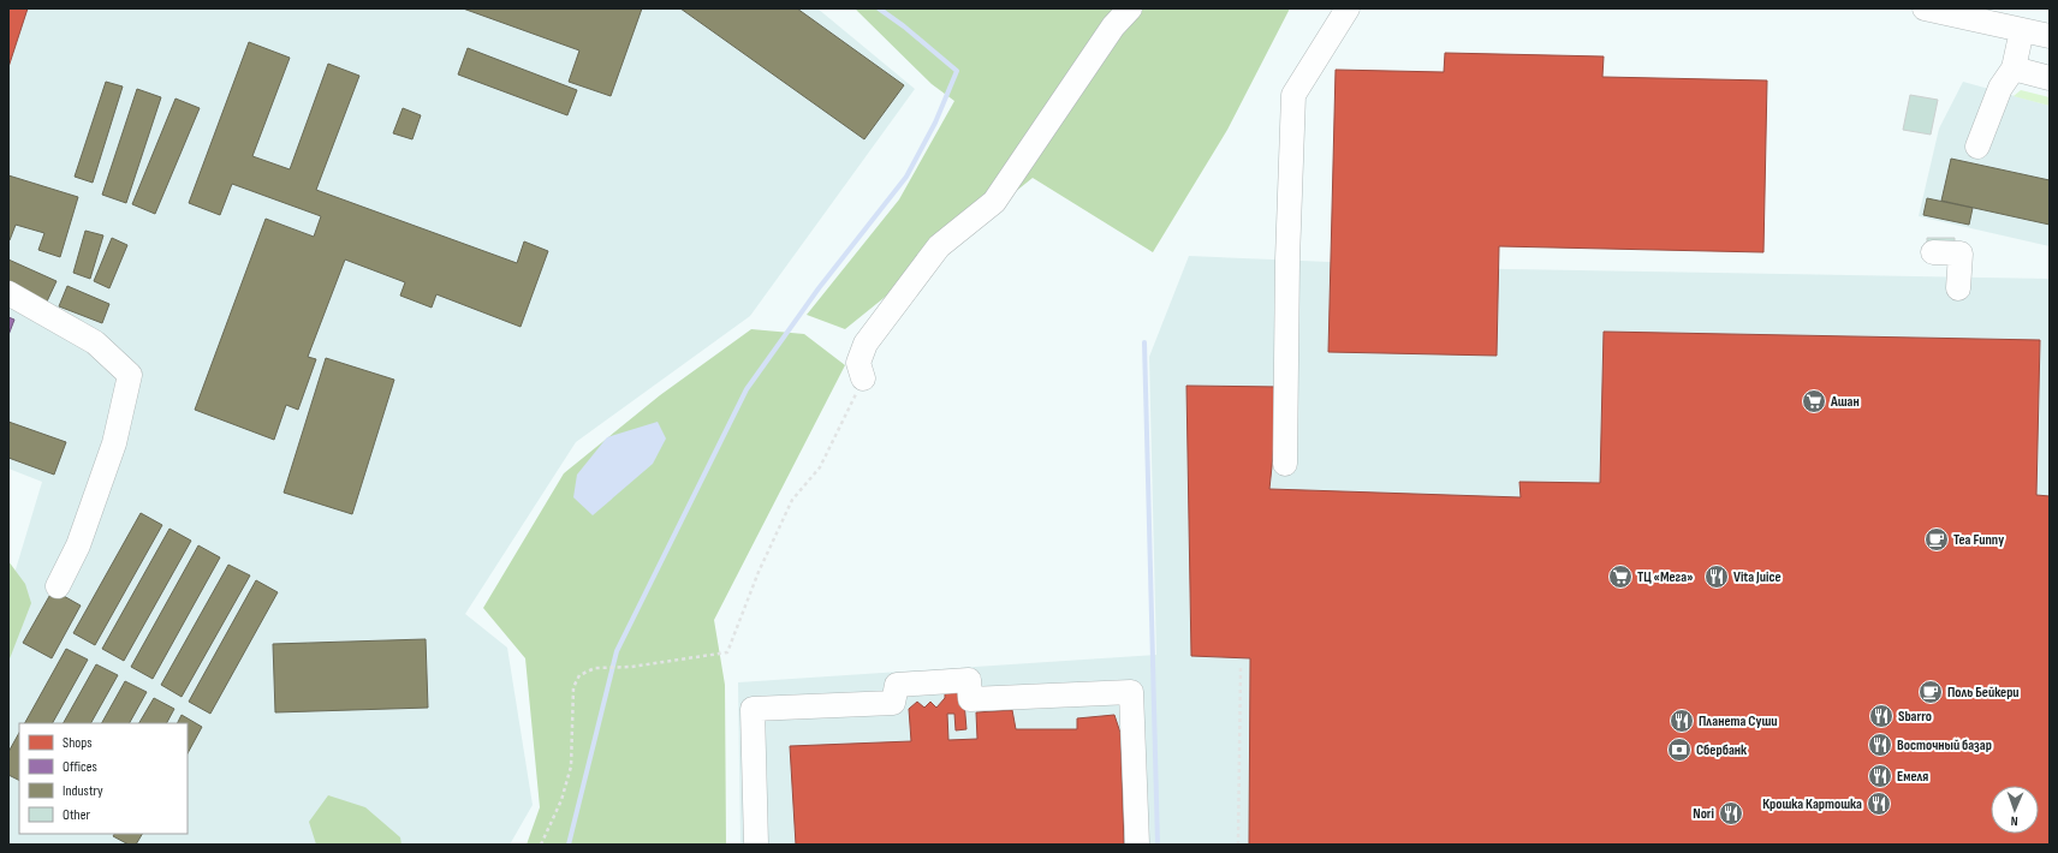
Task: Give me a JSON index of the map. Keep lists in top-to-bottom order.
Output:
{
  "places": {
    "supermarket": ["Ашан", "ТЦ «Мега»"],
    "cafe": ["Tea Funny", "Поль Бейкери"],
    "restaurant": [
      "Vita Juice",
      "Sbarro",
      "Планета Суши",
      "Восточный базар",
      "Емеля",
      "Крошка Картошка",
      "Nori"
    ],
    "bank": ["Сбербанк"]
  },
  "legend": [
    "Shops",
    "Offices",
    "Industry",
    "Other"
  ],
  "north": "bottom"
}
